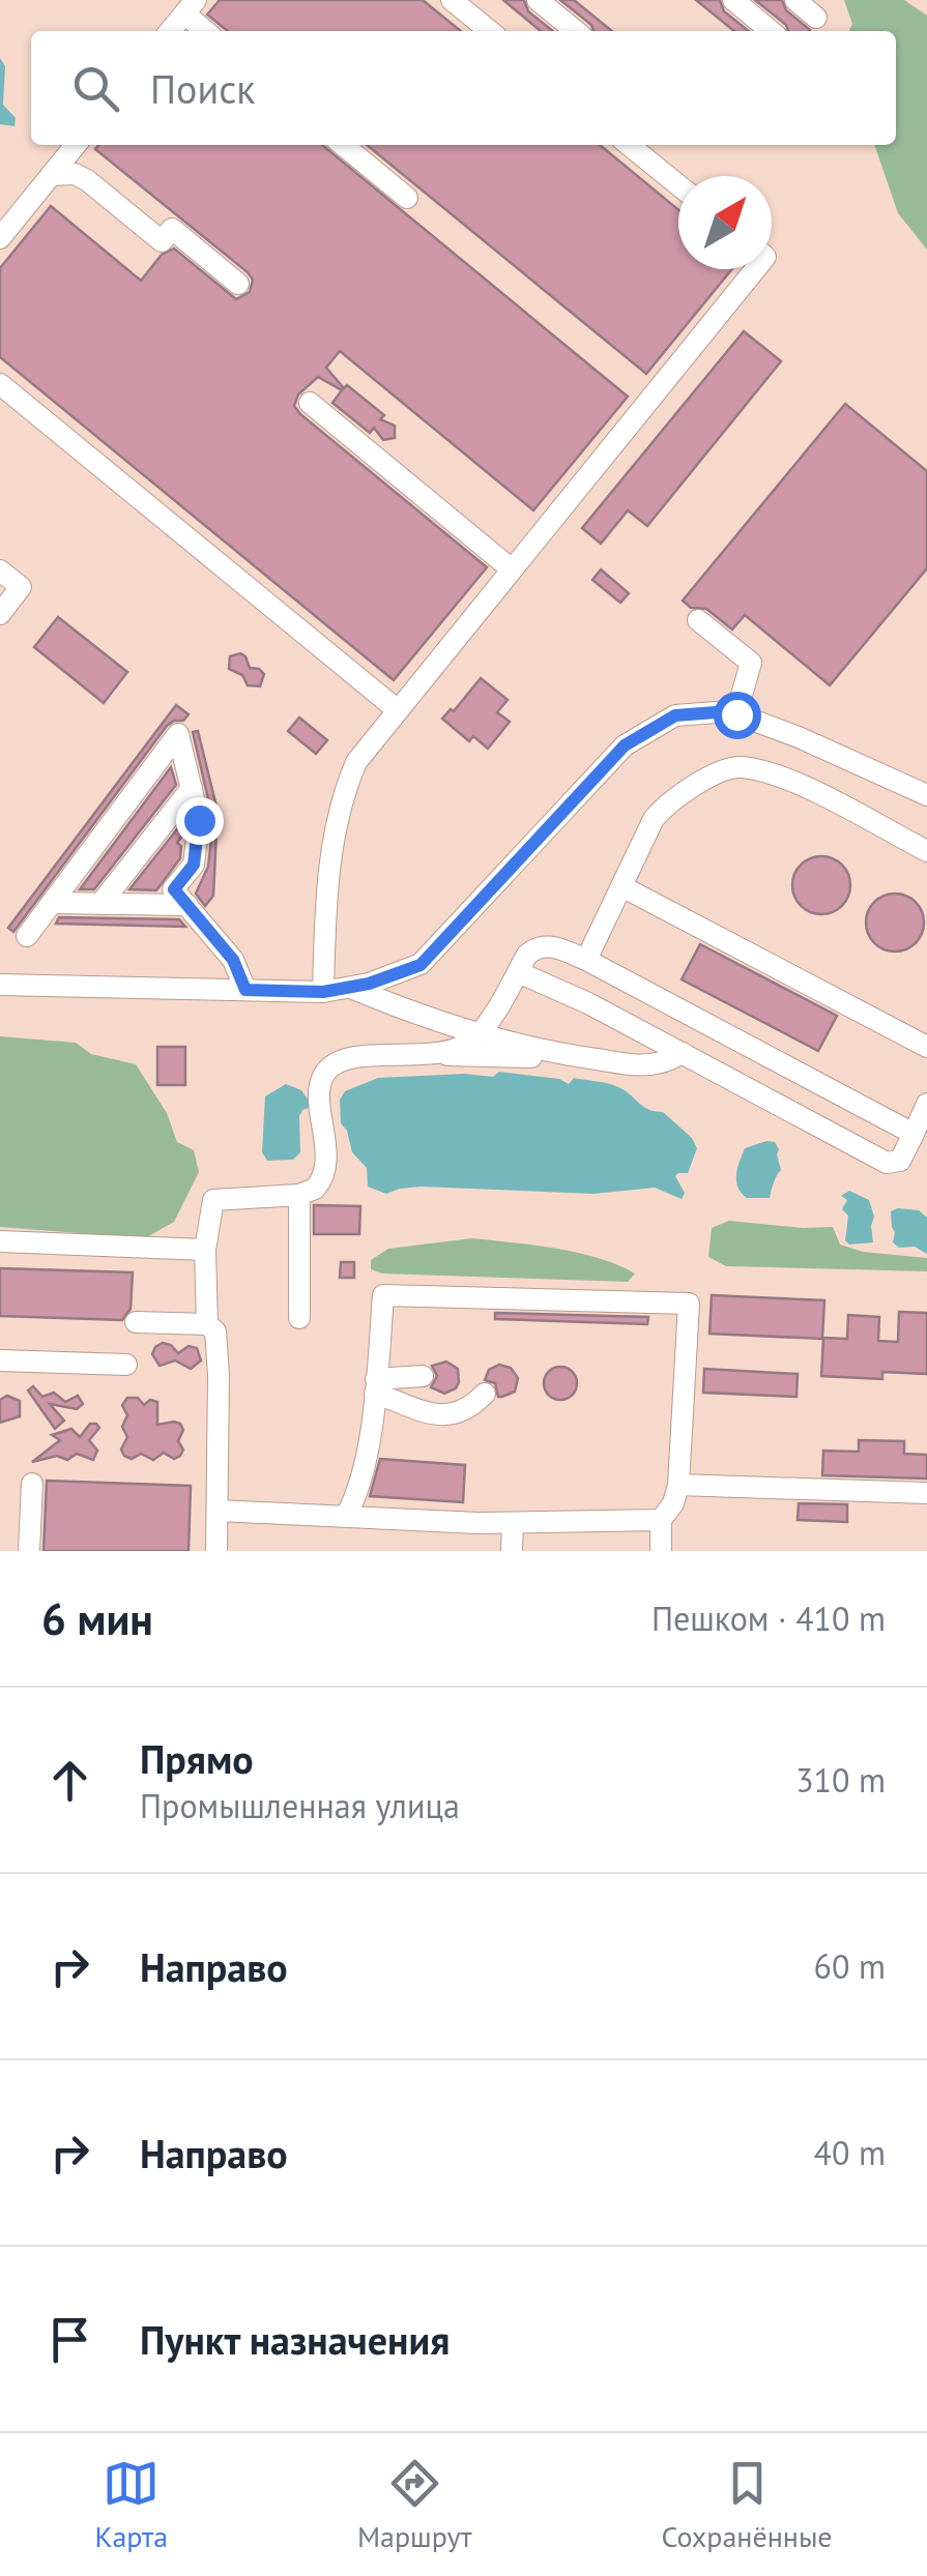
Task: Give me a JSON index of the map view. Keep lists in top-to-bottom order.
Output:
{
  "north": "top right",
  "page": {
    "search": "Поиск",
    "heading": ["6 мин", "Пешком · 410 m"],
    "list": [
      ["Прямо", "Промышленная улица", "310 m"],
      ["Направо", "60 m"],
      ["Направо", "40 m"],
      "Пункт назначения"
    ],
    "nav": ["Карта", "Маршрут", "Сохранённые"]
  }
}
